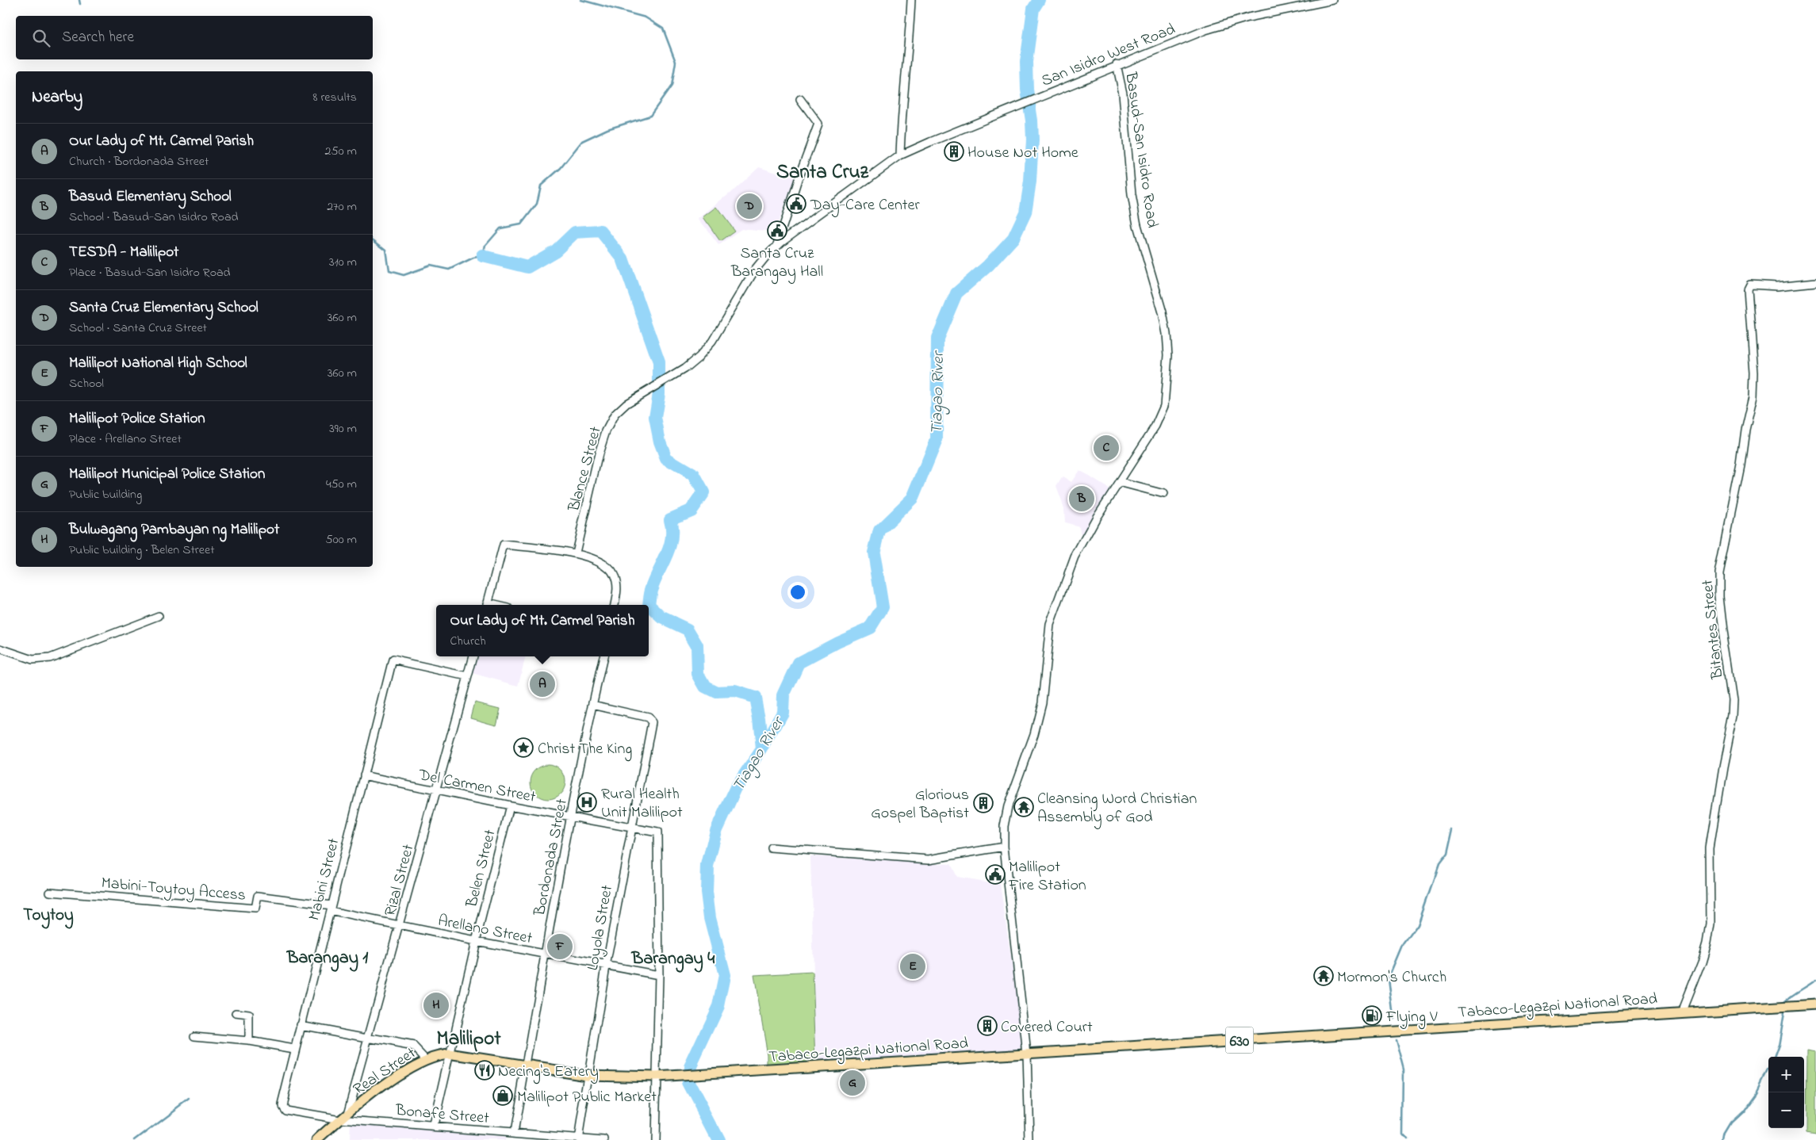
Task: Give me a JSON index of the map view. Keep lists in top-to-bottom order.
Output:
{
  "streets": {
    "main road": ["Tabaco-Legazpi National Road", "630", "Real Street"],
    "street": [
      "San Isidro West Road",
      "Basud-San Isidro Road",
      "Blance Street",
      "Bitantes Street",
      "Del Carmen Street",
      "Bordonada Street",
      "Belen Street",
      "Mabini Street",
      "Rizal Street",
      "Mabini-Toytoy Access",
      "Loyola Street",
      "Arellano Street",
      "Bonafe Street"
    ]
  },
  "crossings": [
    ["San Isidro West Road", "Basud-San Isidro Road"],
    ["San Isidro West Road", "Blance Street"],
    ["Basud-San Isidro Road", "Tabaco-Legazpi National Road"],
    ["Bitantes Street", "Tabaco-Legazpi National Road"],
    ["Del Carmen Street", "Bordonada Street"],
    ["Del Carmen Street", "Belen Street"],
    ["Del Carmen Street", "Mabini Street"],
    ["Del Carmen Street", "Rizal Street"],
    ["Del Carmen Street", "Loyola Street"],
    ["Del Carmen Street", "Arellano Street"],
    ["Bordonada Street", "Loyola Street"],
    ["Bordonada Street", "Arellano Street"],
    ["Bordonada Street", "Real Street"],
    ["Bordonada Street", "Bonafe Street"],
    ["Belen Street", "Arellano Street"],
    ["Belen Street", "Real Street"],
    ["Belen Street", "Bonafe Street"],
    ["Mabini Street", "Rizal Street"],
    ["Mabini Street", "Mabini-Toytoy Access"],
    ["Mabini Street", "Arellano Street"],
    ["Mabini Street", "Bonafe Street"],
    ["Rizal Street", "Arellano Street"],
    ["Rizal Street", "630"],
    ["Rizal Street", "Real Street"],
    ["Rizal Street", "Bonafe Street"],
    ["Mabini-Toytoy Access", "Arellano Street"],
    ["Loyola Street", "Arellano Street"],
    ["Loyola Street", "Real Street"],
    ["Loyola Street", "Bonafe Street"],
    ["Tabaco-Legazpi National Road", "Real Street"],
    ["630", "Real Street"],
    ["630", "Bonafe Street"],
    ["Real Street", "Bonafe Street"]
  ],
  "districts": [
    "Santa Cruz",
    "Toytoy",
    "Barangay 1",
    "Barangay 4",
    "Malilipot"
  ],
  "water": ["Tiagao River"],
  "places": {
    "building": ["House Not Home", "Glorious Gospel Baptist", "Covered Court"],
    "public building": ["Day-Care Center", "Santa Cruz Barangay Hall", "Malilipot Fire Station"],
    "place": ["Christ The King"],
    "hospital": ["Rural Health Unit Malilipot"],
    "temple": ["Cleansing Word Christian Assembly of God", "Mormon's Church"],
    "fuel station": ["Flying V"],
    "restaurant": ["Necing's Eatery"],
    "shop": ["Malilipot Public Market"]
  },
  "page": {
    "search": "Search here",
    "heading": ["Nearby", "8 results"],
    "list": [
      {
        "mark": "A",
        "name": "Our Lady of Mt. Carmel Parish",
        "note": "Church · Bordonada Street",
        "value": "250 m"
      },
      {
        "mark": "B",
        "name": "Basud Elementary School",
        "note": "School · Basud-San Isidro Road",
        "value": "270 m"
      },
      {
        "mark": "C",
        "name": "TESDA - Malilipot",
        "note": "Place · Basud-San Isidro Road",
        "value": "310 m"
      },
      {
        "mark": "D",
        "name": "Santa Cruz Elementary School",
        "note": "School · Santa Cruz Street",
        "value": "360 m"
      },
      {
        "mark": "E",
        "name": "Malilipot National High School",
        "note": "School",
        "value": "360 m"
      },
      {
        "mark": "F",
        "name": "Malilipot Police Station",
        "note": "Place · Arellano Street",
        "value": "390 m"
      },
      {
        "mark": "G",
        "name": "Malilipot Municipal Police Station",
        "note": "Public building",
        "value": "450 m"
      },
      {
        "mark": "H",
        "name": "Bulwagang Pambayan ng Malilipot",
        "note": "Public building · Belen Street",
        "value": "500 m"
      }
    ],
    "pins": [
      "D",
      "C",
      "B",
      "A",
      "F",
      "E",
      "H",
      "G"
    ],
    "popup": ["Our Lady of Mt. Carmel Parish", "Church"],
    "map_buttons": ["+", "−"]
  }
}
